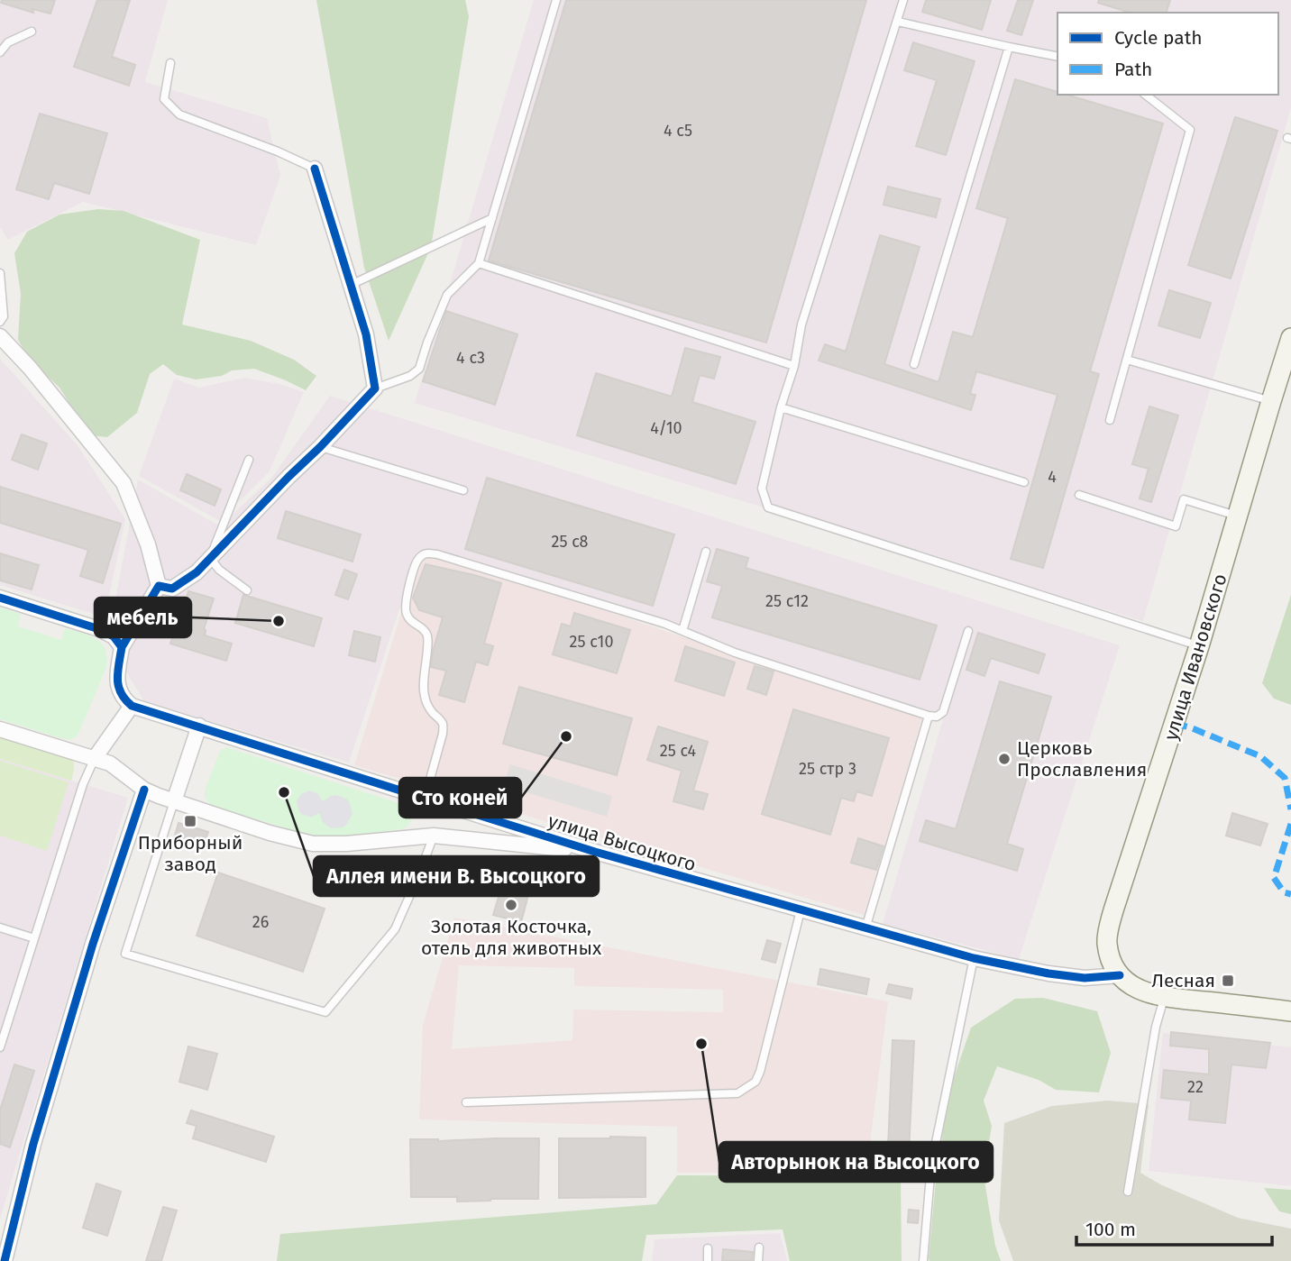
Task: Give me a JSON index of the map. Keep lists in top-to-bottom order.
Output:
{
  "streets": {
    "main road": ["улица Ивановского"],
    "street": ["улица Высоцкого"]
  },
  "crossings": [
    ["улица Ивановского", "улица Высоцкого"]
  ],
  "places": {
    "other": [
      "мебель",
      "Сто коней",
      "Церковь Прославления",
      "Аллея имени В. Высоцкого",
      "Золотая Косточка, отель для животных",
      "Авторынок на Высоцкого"
    ],
    "transit": ["Приборный завод", "Лесная"]
  },
  "house_numbers": [
    "4 с5",
    "4 с3",
    "4/10",
    "4",
    "25 с8",
    "25 с12",
    "25 с10",
    "25 с4",
    "25 стр 3",
    "26",
    "22"
  ],
  "legend": ["Cycle path", "Path"],
  "scale_bar": "100 m"
}
